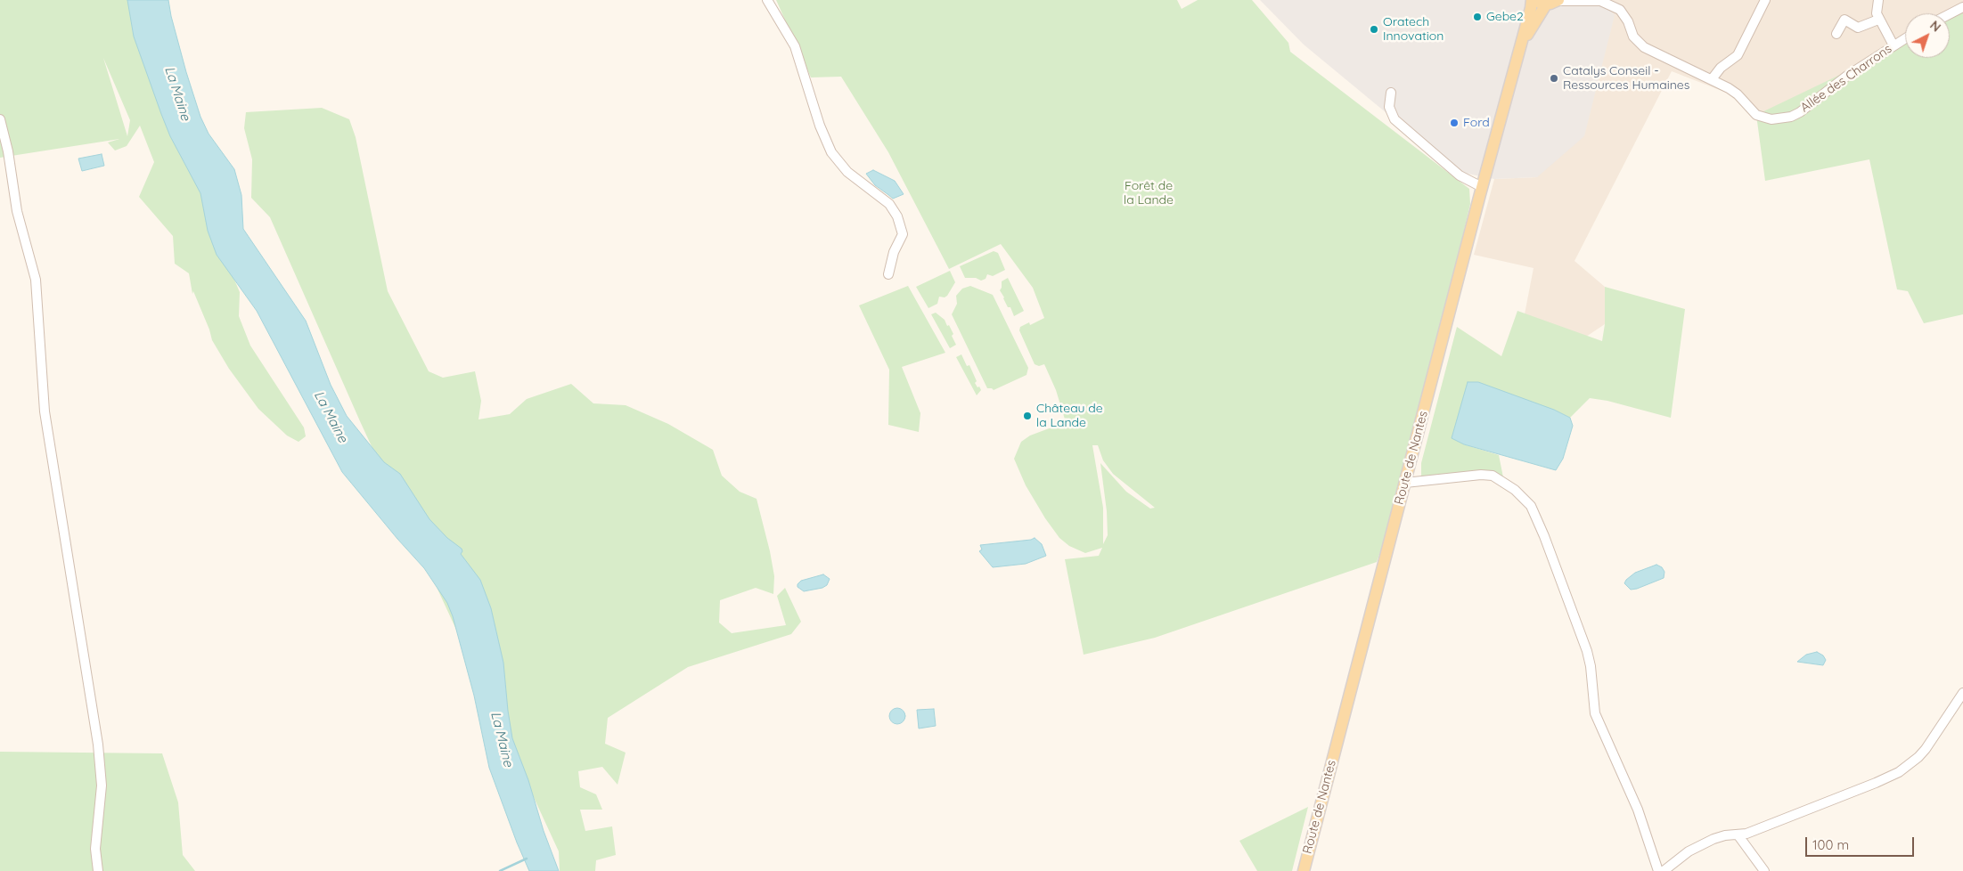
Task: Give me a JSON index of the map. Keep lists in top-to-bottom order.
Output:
{
  "streets": {
    "main road": ["Route de Nantes"],
    "street": ["Allée des Charrons"]
  },
  "water": ["La Maine"],
  "parks": ["Forêt de la Lande"],
  "places": [
    "Gebe2",
    "Oratech Innovation",
    "Catalys Conseil - Ressources Humaines",
    "Ford",
    "Château de la Lande"
  ],
  "scale_bar": "100 m",
  "north": "top right"
}
